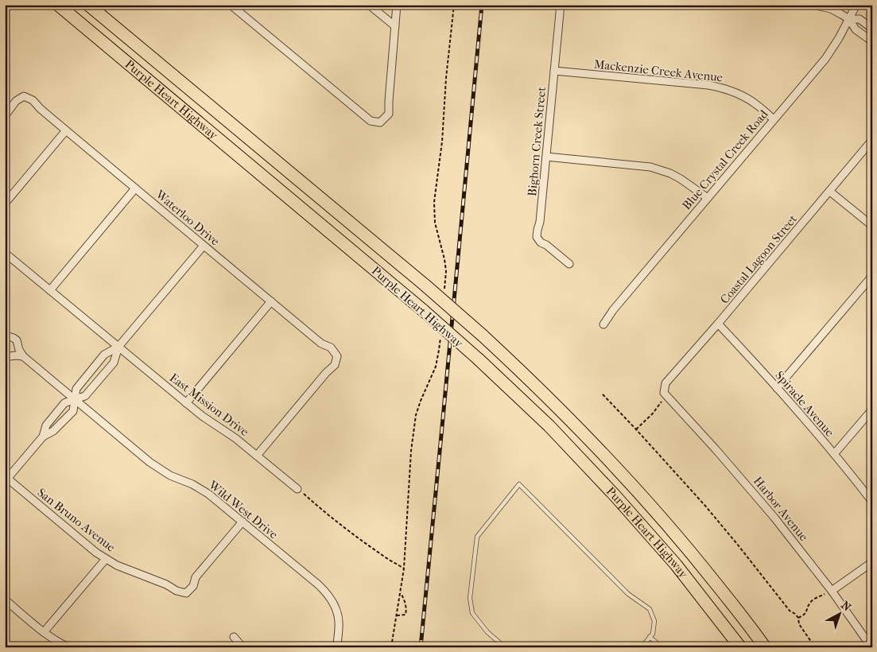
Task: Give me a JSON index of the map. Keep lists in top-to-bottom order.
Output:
{
  "streets": {
    "highway": ["Purple Heart Highway"],
    "street": [
      "Mackenzie Creek Avenue",
      "Bighorn Creek Street",
      "Blue Crystal Creek Road",
      "Waterloo Drive",
      "Coastal Lagoon Street",
      "Spiracle Avenue",
      "East Mission Drive",
      "Harbor Avenue",
      "Wild West Drive",
      "San Bruno Avenue"
    ]
  },
  "crossings": [
    ["Mackenzie Creek Avenue", "Bighorn Creek Street"],
    ["Mackenzie Creek Avenue", "Blue Crystal Creek Road"],
    ["Waterloo Drive", "East Mission Drive"],
    ["Coastal Lagoon Street", "Spiracle Avenue"],
    ["Coastal Lagoon Street", "Harbor Avenue"],
    ["Wild West Drive", "San Bruno Avenue"]
  ],
  "north": "top right"
}
